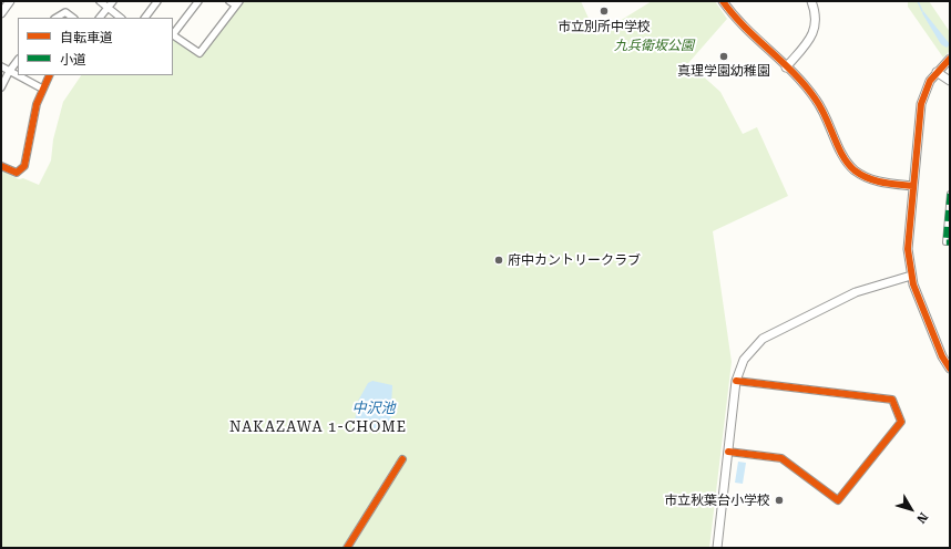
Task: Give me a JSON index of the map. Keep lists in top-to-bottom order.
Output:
{
  "districts": ["NAKAZAWA 1-CHOME"],
  "water": ["中沢池"],
  "parks": ["九兵衛坂公園"],
  "places": [
    "市立別所中学校",
    "真理学園幼稚園",
    "府中カントリークラブ",
    "市立秋葉台小学校"
  ],
  "legend": ["自転車道", "小道"],
  "north": "bottom right"
}
